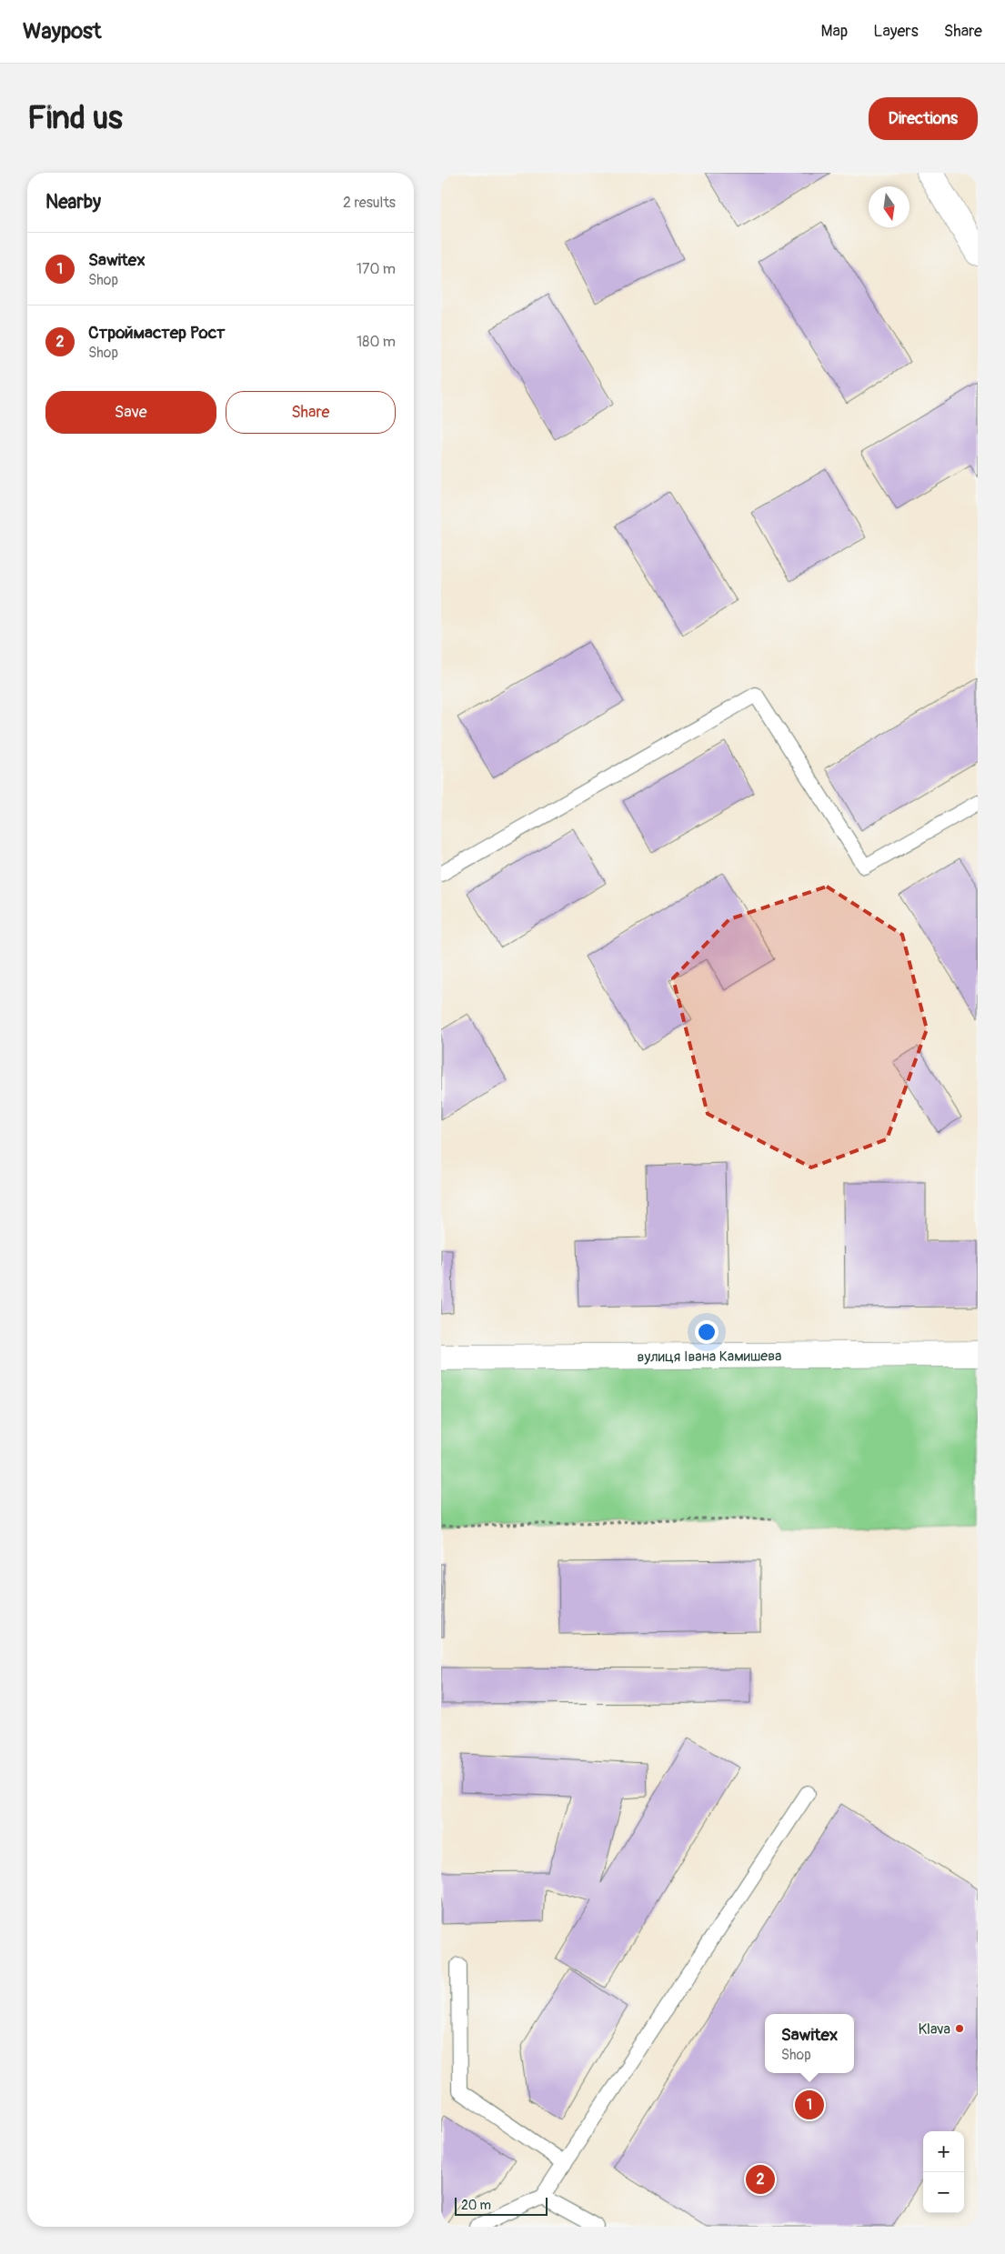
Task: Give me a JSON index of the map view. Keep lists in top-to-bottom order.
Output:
{
  "streets": {
    "street": ["вулиця Івана Камишева"]
  },
  "places": ["Klava"],
  "scale_bar": "20 m",
  "north": "bottom",
  "page": {
    "header": "Waypost",
    "nav": ["Map", "Layers", "Share"],
    "buttons": [
      "Directions",
      ["Save", "Share"]
    ],
    "title": "Find us",
    "heading": ["Nearby", "2 results"],
    "list": [
      {
        "mark": "1",
        "name": "Sawitex",
        "note": "Shop",
        "value": "170 m"
      },
      {
        "mark": "2",
        "name": "Строймастер Рост",
        "note": "Shop",
        "value": "180 m"
      }
    ],
    "popup": ["Sawitex", "Shop"],
    "pins": ["1", "2"],
    "map_buttons": ["+", "−"],
    "scale": "20 m"
  }
}
